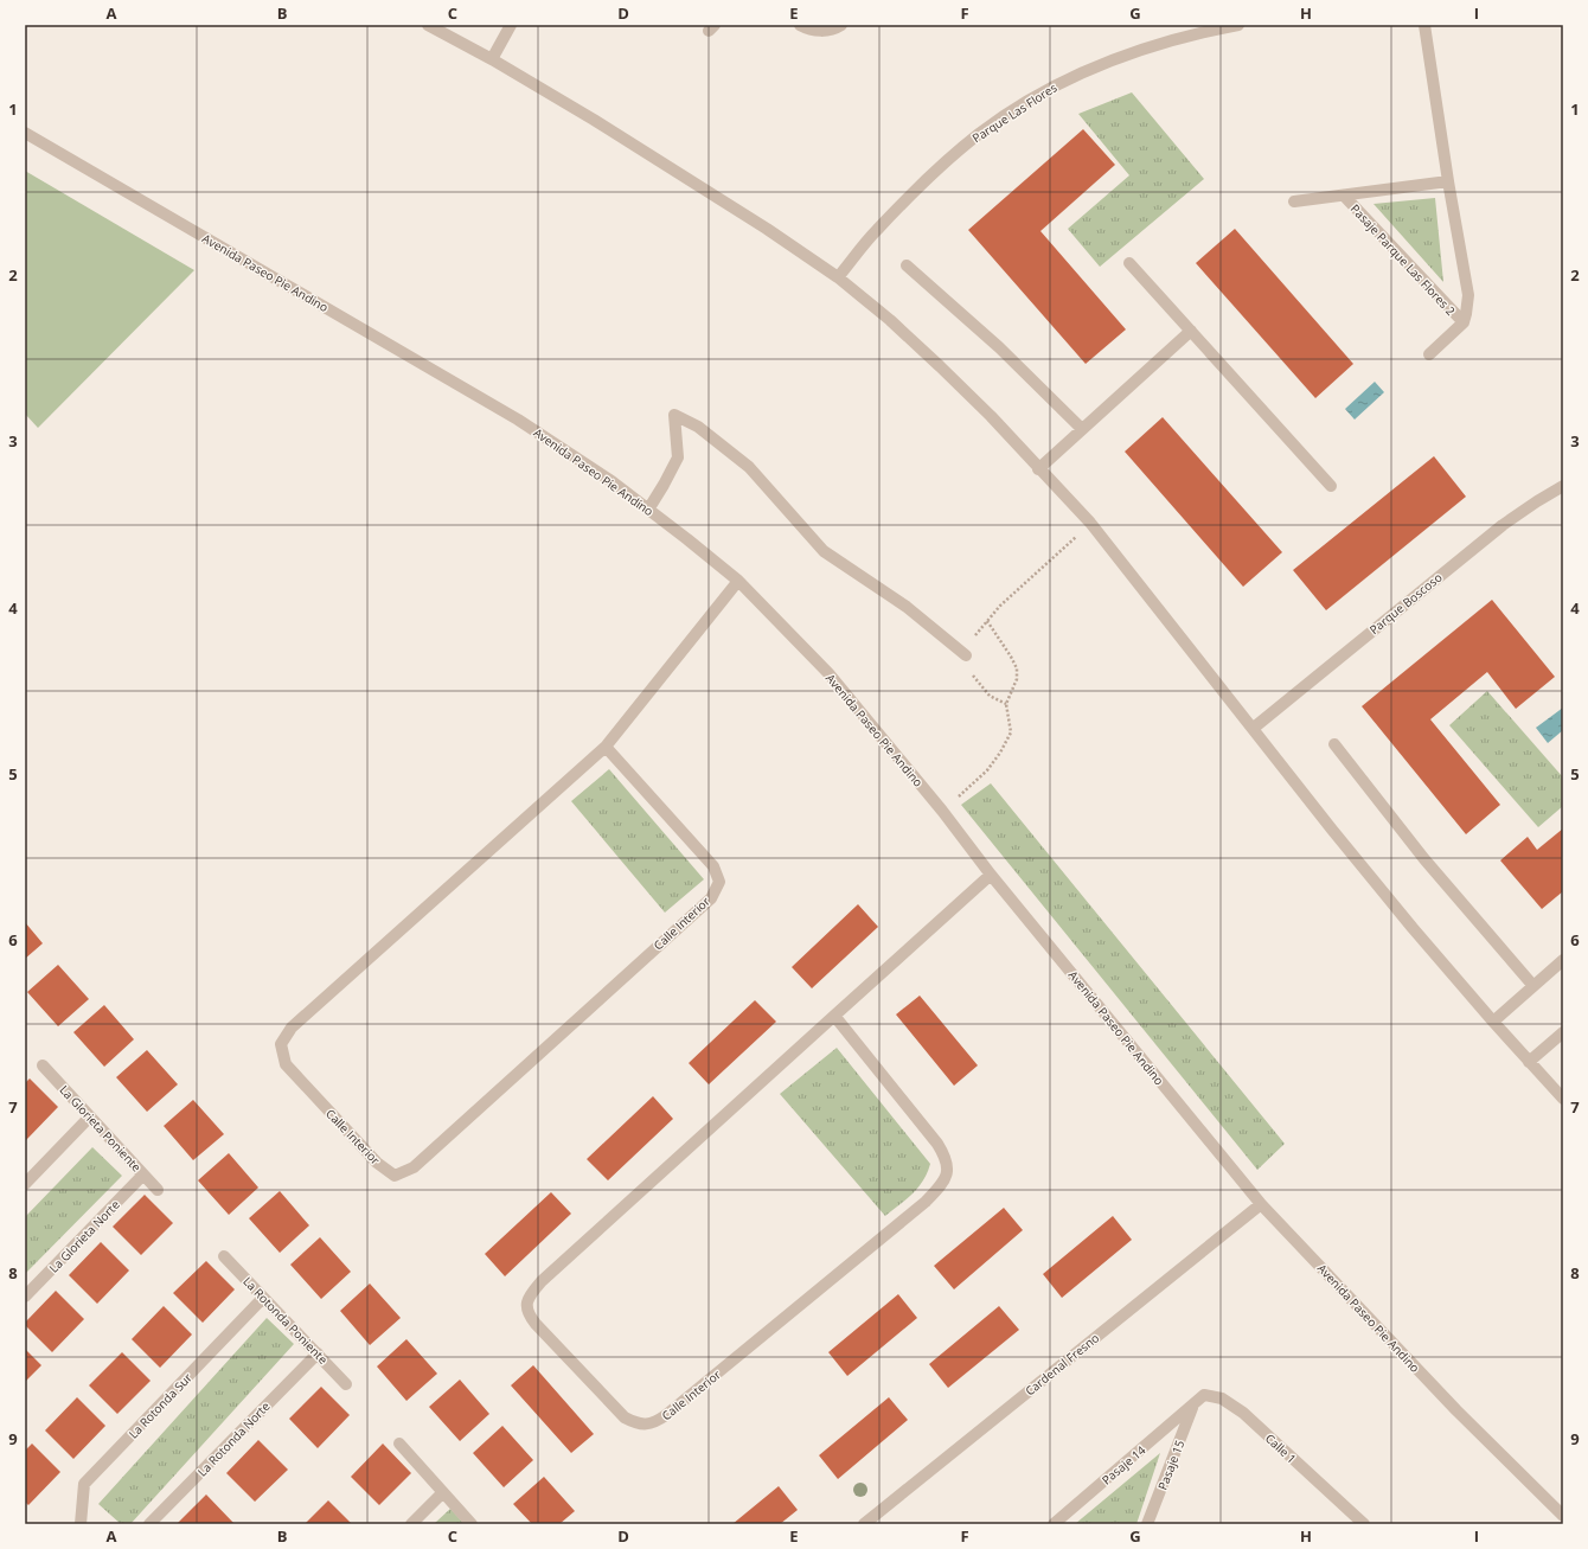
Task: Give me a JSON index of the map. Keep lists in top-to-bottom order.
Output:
{
  "streets": {
    "street": [
      "Parque Las Flores",
      "Pasaje Parque Las Flores 2",
      "Avenida Paseo Pie Andino",
      "Parque Boscoso",
      "Calle Interior",
      "La Glorieta Poniente",
      "La Glorieta Norte",
      "La Rotonda Poniente",
      "Cardenal Fresno",
      "La Rotonda Sur",
      "La Rotonda Norte",
      "Calle 1",
      "Pasaje 14",
      "Pasaje 15"
    ]
  },
  "crossings": [
    ["Avenida Paseo Pie Andino", "Calle Interior"],
    ["Avenida Paseo Pie Andino", "Cardenal Fresno"],
    ["La Glorieta Poniente", "La Glorieta Norte"],
    ["La Rotonda Poniente", "La Rotonda Sur"],
    ["La Rotonda Poniente", "La Rotonda Norte"],
    ["Calle 1", "Pasaje 14"],
    ["Calle 1", "Pasaje 15"],
    ["Pasaje 14", "Pasaje 15"]
  ],
  "grid": {
    "columns": [
      "A",
      "B",
      "C",
      "D",
      "E",
      "F",
      "G",
      "H",
      "I"
    ],
    "rows": [
      "1",
      "2",
      "3",
      "4",
      "5",
      "6",
      "7",
      "8",
      "9"
    ]
  }
}
